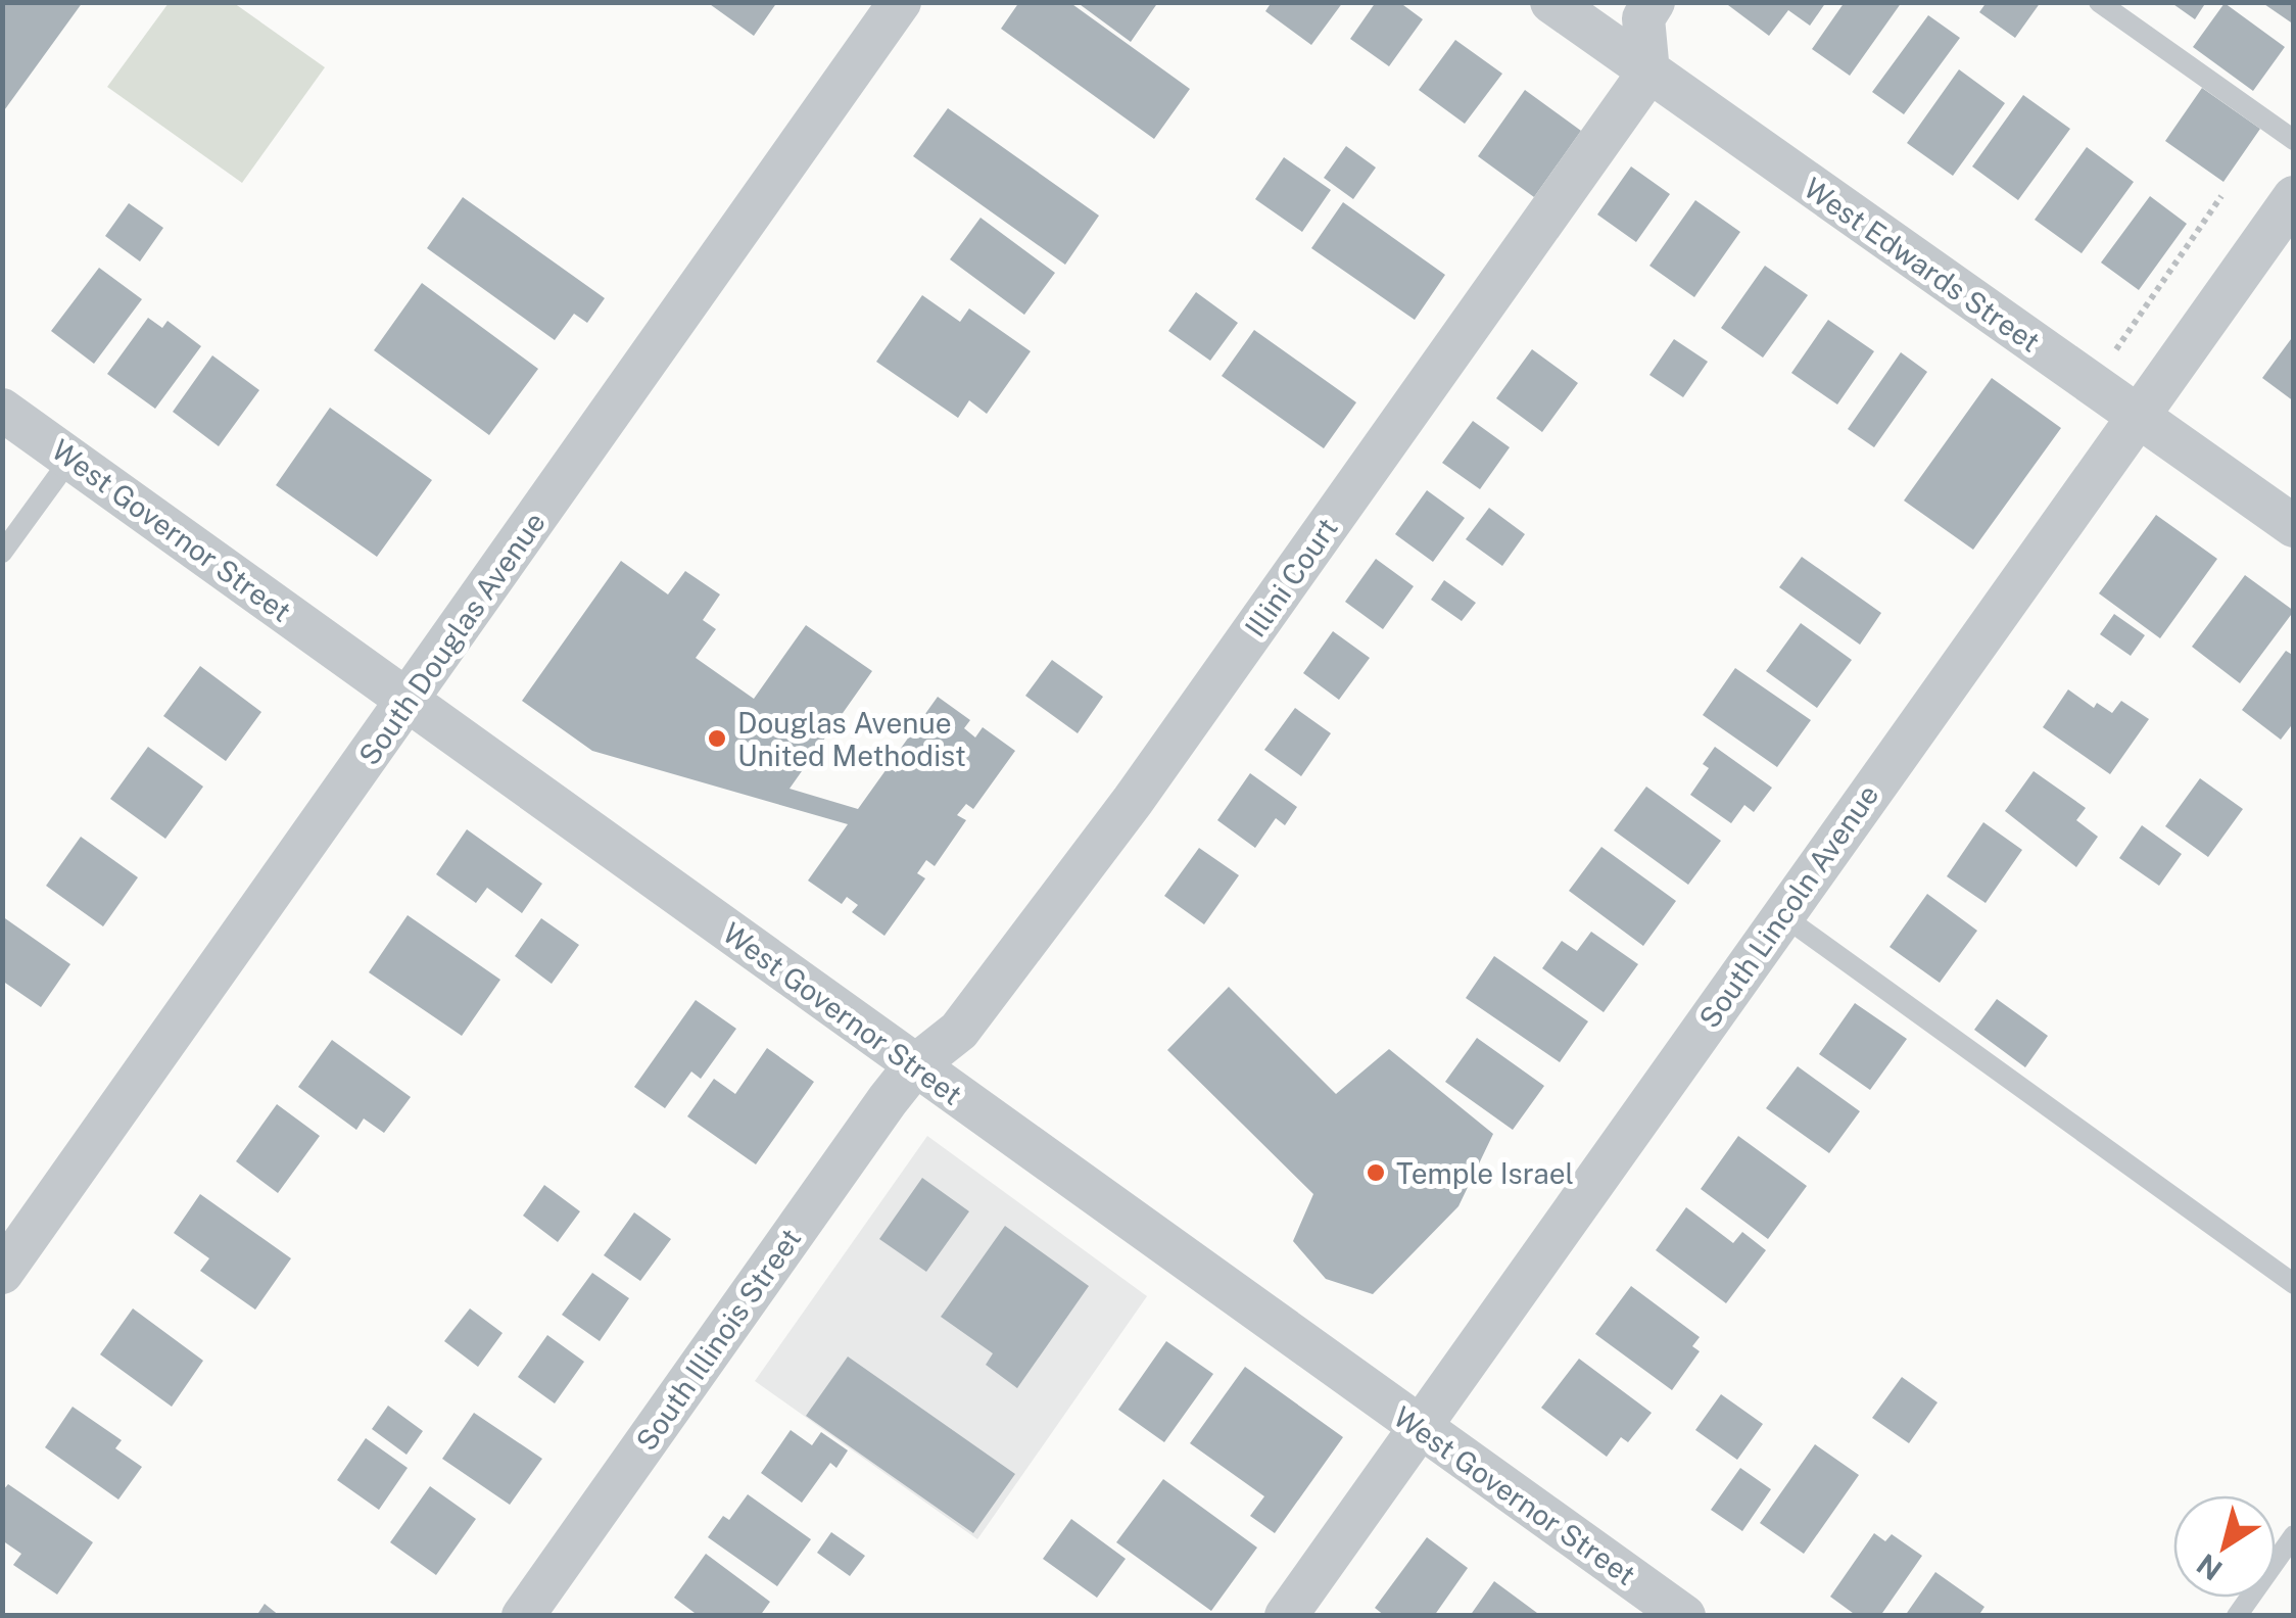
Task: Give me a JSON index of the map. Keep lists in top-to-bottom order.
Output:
{
  "streets": {
    "street": [
      "West Edwards Street",
      "West Governor Street",
      "Illini Court",
      "South Douglas Avenue",
      "South Lincoln Avenue",
      "South Illinois Street"
    ]
  },
  "crossings": [
    ["West Edwards Street", "Illini Court"],
    ["West Edwards Street", "South Lincoln Avenue"],
    ["West Governor Street", "Illini Court"],
    ["West Governor Street", "South Douglas Avenue"],
    ["West Governor Street", "South Lincoln Avenue"],
    ["West Governor Street", "South Illinois Street"],
    ["Illini Court", "South Illinois Street"]
  ],
  "places": ["Douglas Avenue United Methodist", "Temple Israel"],
  "north": "bottom left"
}
